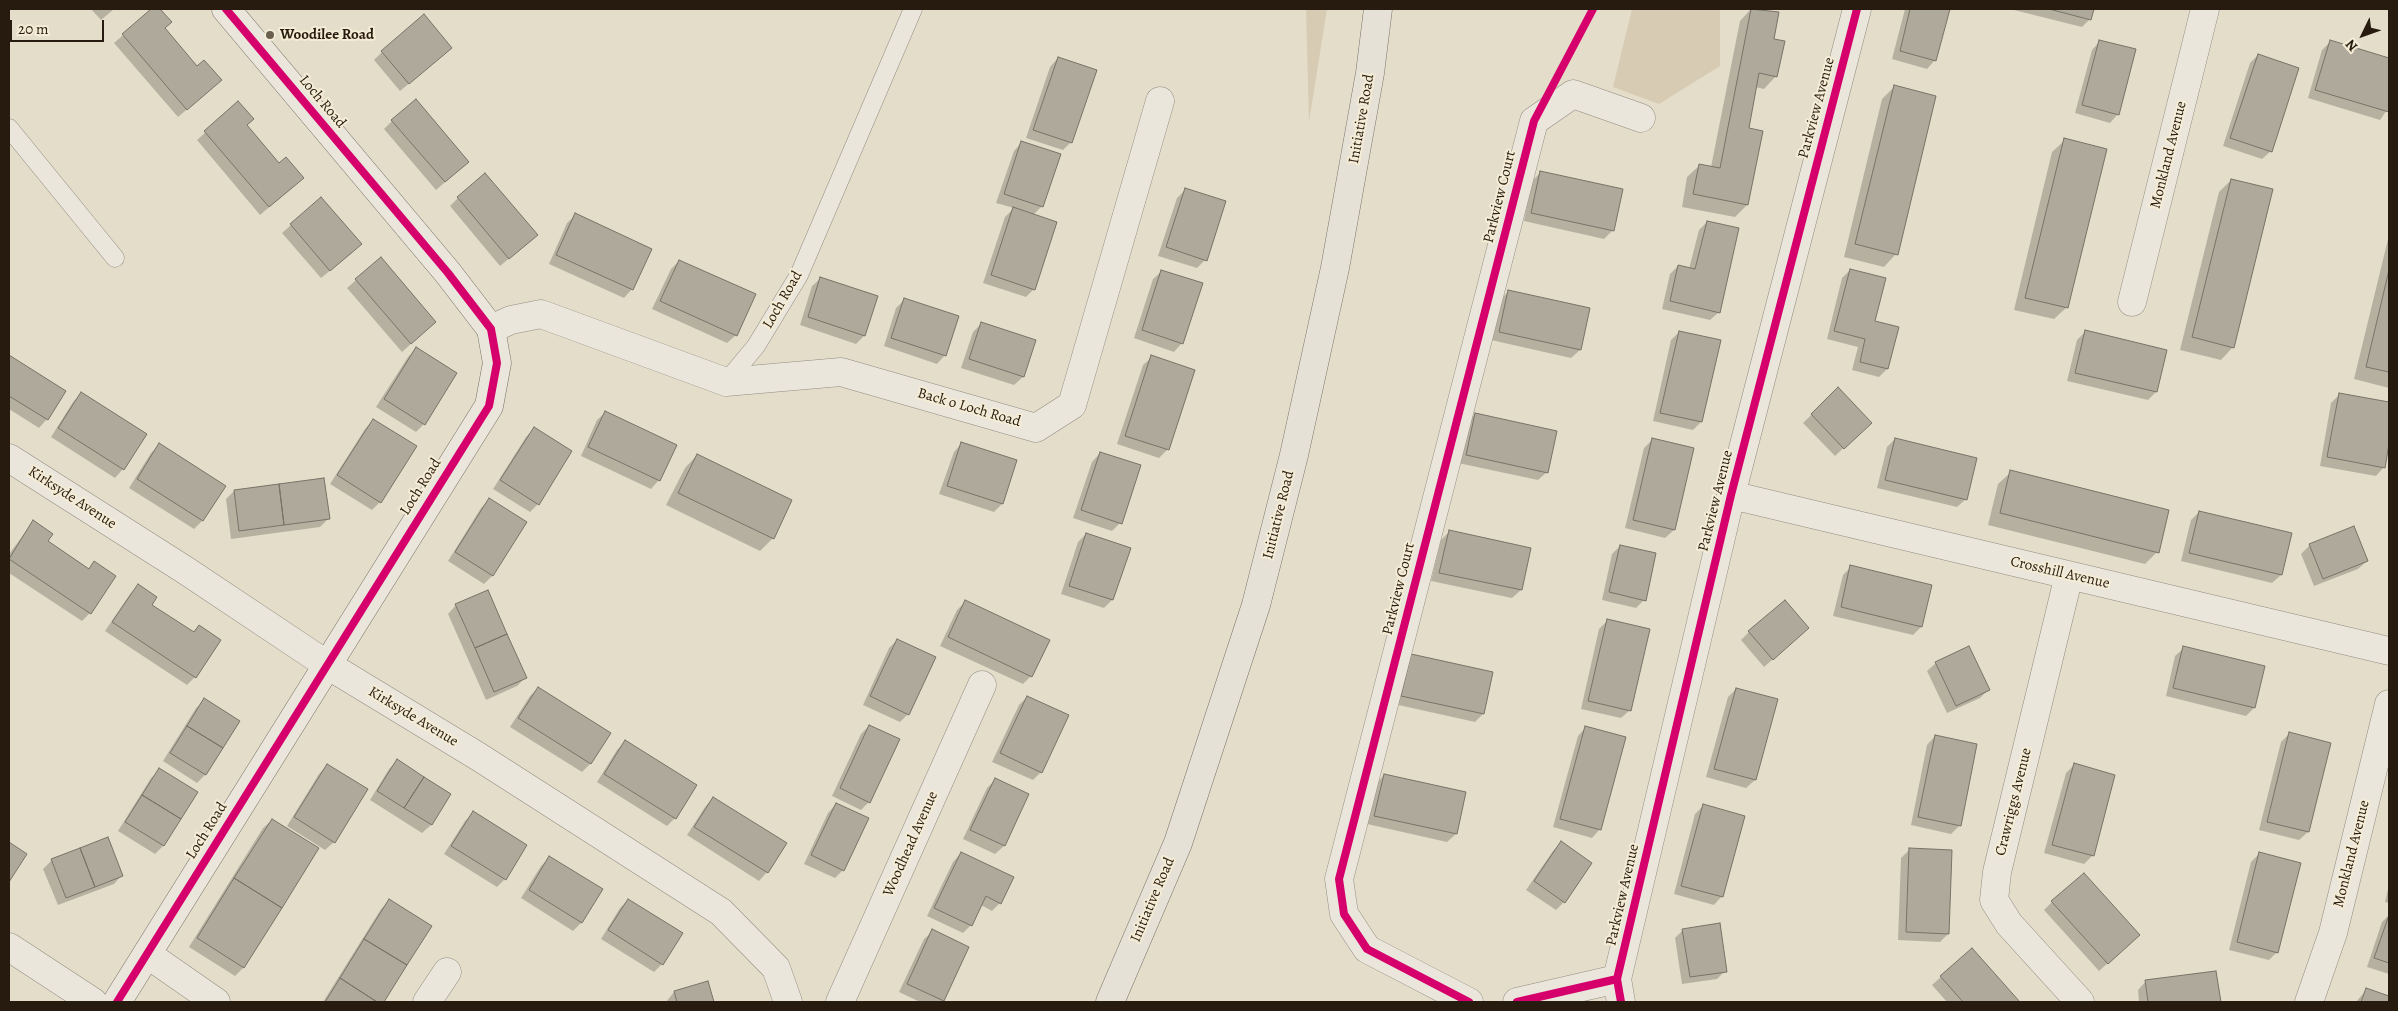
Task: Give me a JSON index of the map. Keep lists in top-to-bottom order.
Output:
{
  "streets": {
    "main road": ["Initiative Road"],
    "street": [
      "Loch Road",
      "Parkview Avenue",
      "Monkland Avenue",
      "Parkview Court",
      "Back o Loch Road",
      "Kirksyde Avenue",
      "Crosshill Avenue",
      "Crawriggs Avenue",
      "Woodhead Avenue"
    ]
  },
  "crossings": [
    ["Loch Road", "Back o Loch Road"],
    ["Loch Road", "Kirksyde Avenue"],
    ["Parkview Avenue", "Crosshill Avenue"],
    ["Crosshill Avenue", "Crawriggs Avenue"]
  ],
  "places": ["Woodilee Road"],
  "scale_bar": "20 m",
  "north": "bottom left"
}
